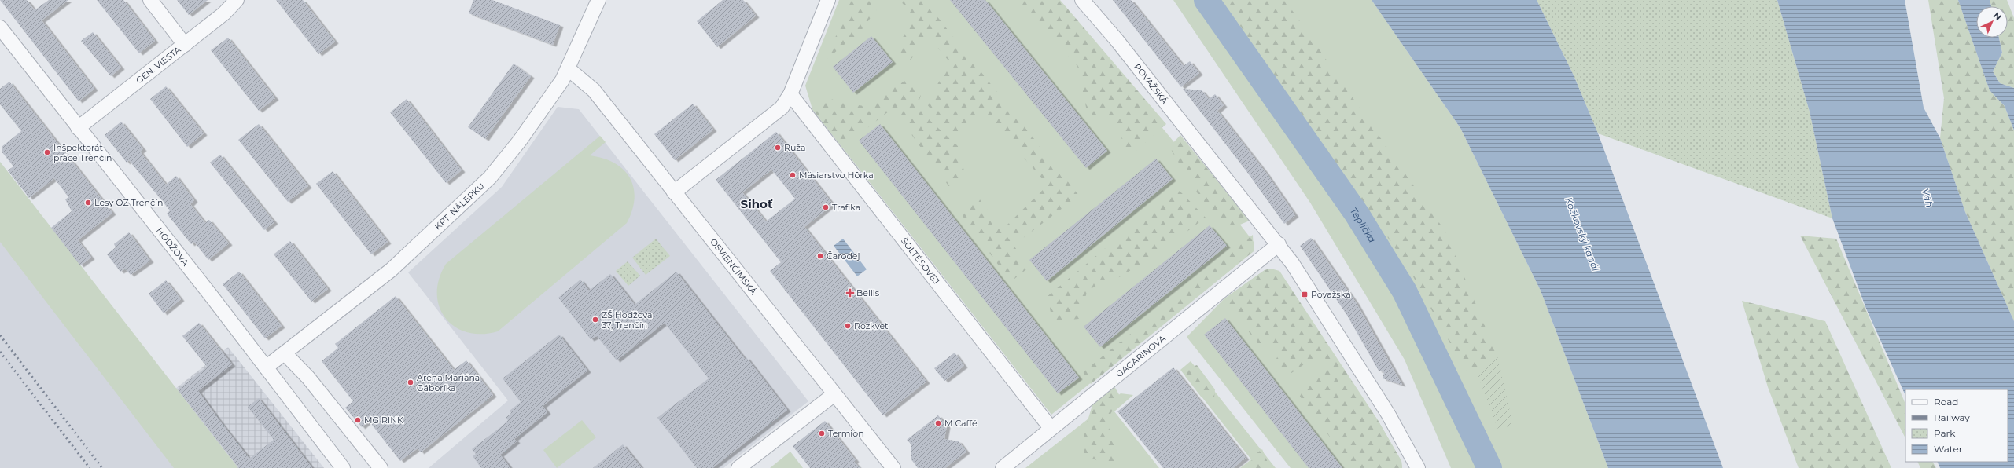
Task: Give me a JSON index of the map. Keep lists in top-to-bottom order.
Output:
{
  "streets": {
    "street": [
      "GEN. VIESTA",
      "POVAŽSKÁ",
      "KPT. NÁLEPKU",
      "HODŽOVA",
      "ŠOLTÉSOVEJ",
      "OSVIENČIMSKÁ",
      "GAGARINOVA"
    ]
  },
  "crossings": [
    ["GEN. VIESTA", "HODŽOVA"],
    ["POVAŽSKÁ", "GAGARINOVA"],
    ["KPT. NÁLEPKU", "HODŽOVA"],
    ["KPT. NÁLEPKU", "OSVIENČIMSKÁ"],
    ["ŠOLTÉSOVEJ", "GAGARINOVA"]
  ],
  "districts": ["Sihoť"],
  "water": ["Váh", "Teplička", "Kočkovský kanál"],
  "places": {
    "other": [
      "Ruža",
      "Inšpektorát práce Trenčín",
      "Mäsiarstvo Hôrka",
      "Lesy OZ Trenčín",
      "Trafika",
      "Čarodej",
      "ZŠ Hodžova 37, Trenčín",
      "Rozkvet",
      "Aréna Mariána Gáboríka",
      "MG RINK",
      "M Caffé",
      "Termion"
    ],
    "health": ["Bellis"],
    "transit": ["Považská"]
  },
  "legend": [
    "Road",
    "Railway",
    "Park",
    "Water"
  ],
  "north": "top right"
}
